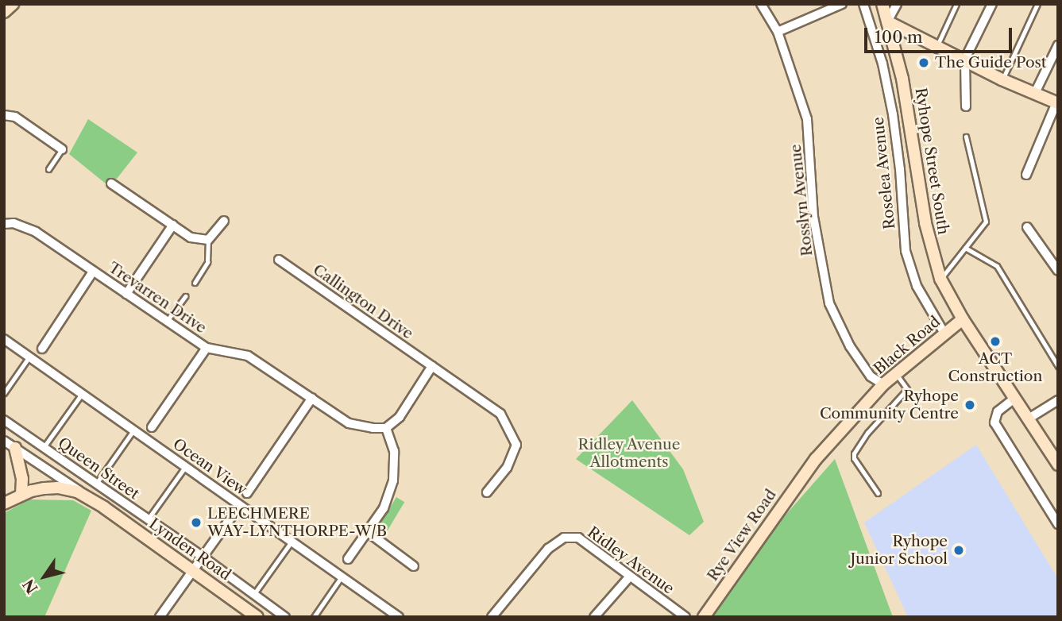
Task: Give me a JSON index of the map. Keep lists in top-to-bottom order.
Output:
{
  "streets": {
    "street": [
      "Ryhope Street South",
      "Roselea Avenue",
      "Rosslyn Avenue",
      "Trevarren Drive",
      "Callington Drive",
      "Black Road",
      "Ocean View",
      "Queen Street",
      "Rye View Road",
      "Lynden Road",
      "Ridley Avenue"
    ]
  },
  "crossings": [
    ["Ryhope Street South", "Black Road"],
    ["Roselea Avenue", "Black Road"],
    ["Rosslyn Avenue", "Black Road"],
    ["Black Road", "Rye View Road"]
  ],
  "parks": ["Ridley Avenue Allotments"],
  "places": [
    "The Guide Post",
    "ACT Construction",
    "Ryhope Community Centre",
    "LEECHMERE WAY-LYNTHORPE-W/B",
    "Ryhope Junior School"
  ],
  "scale_bar": "100 m",
  "north": "bottom left"
}
